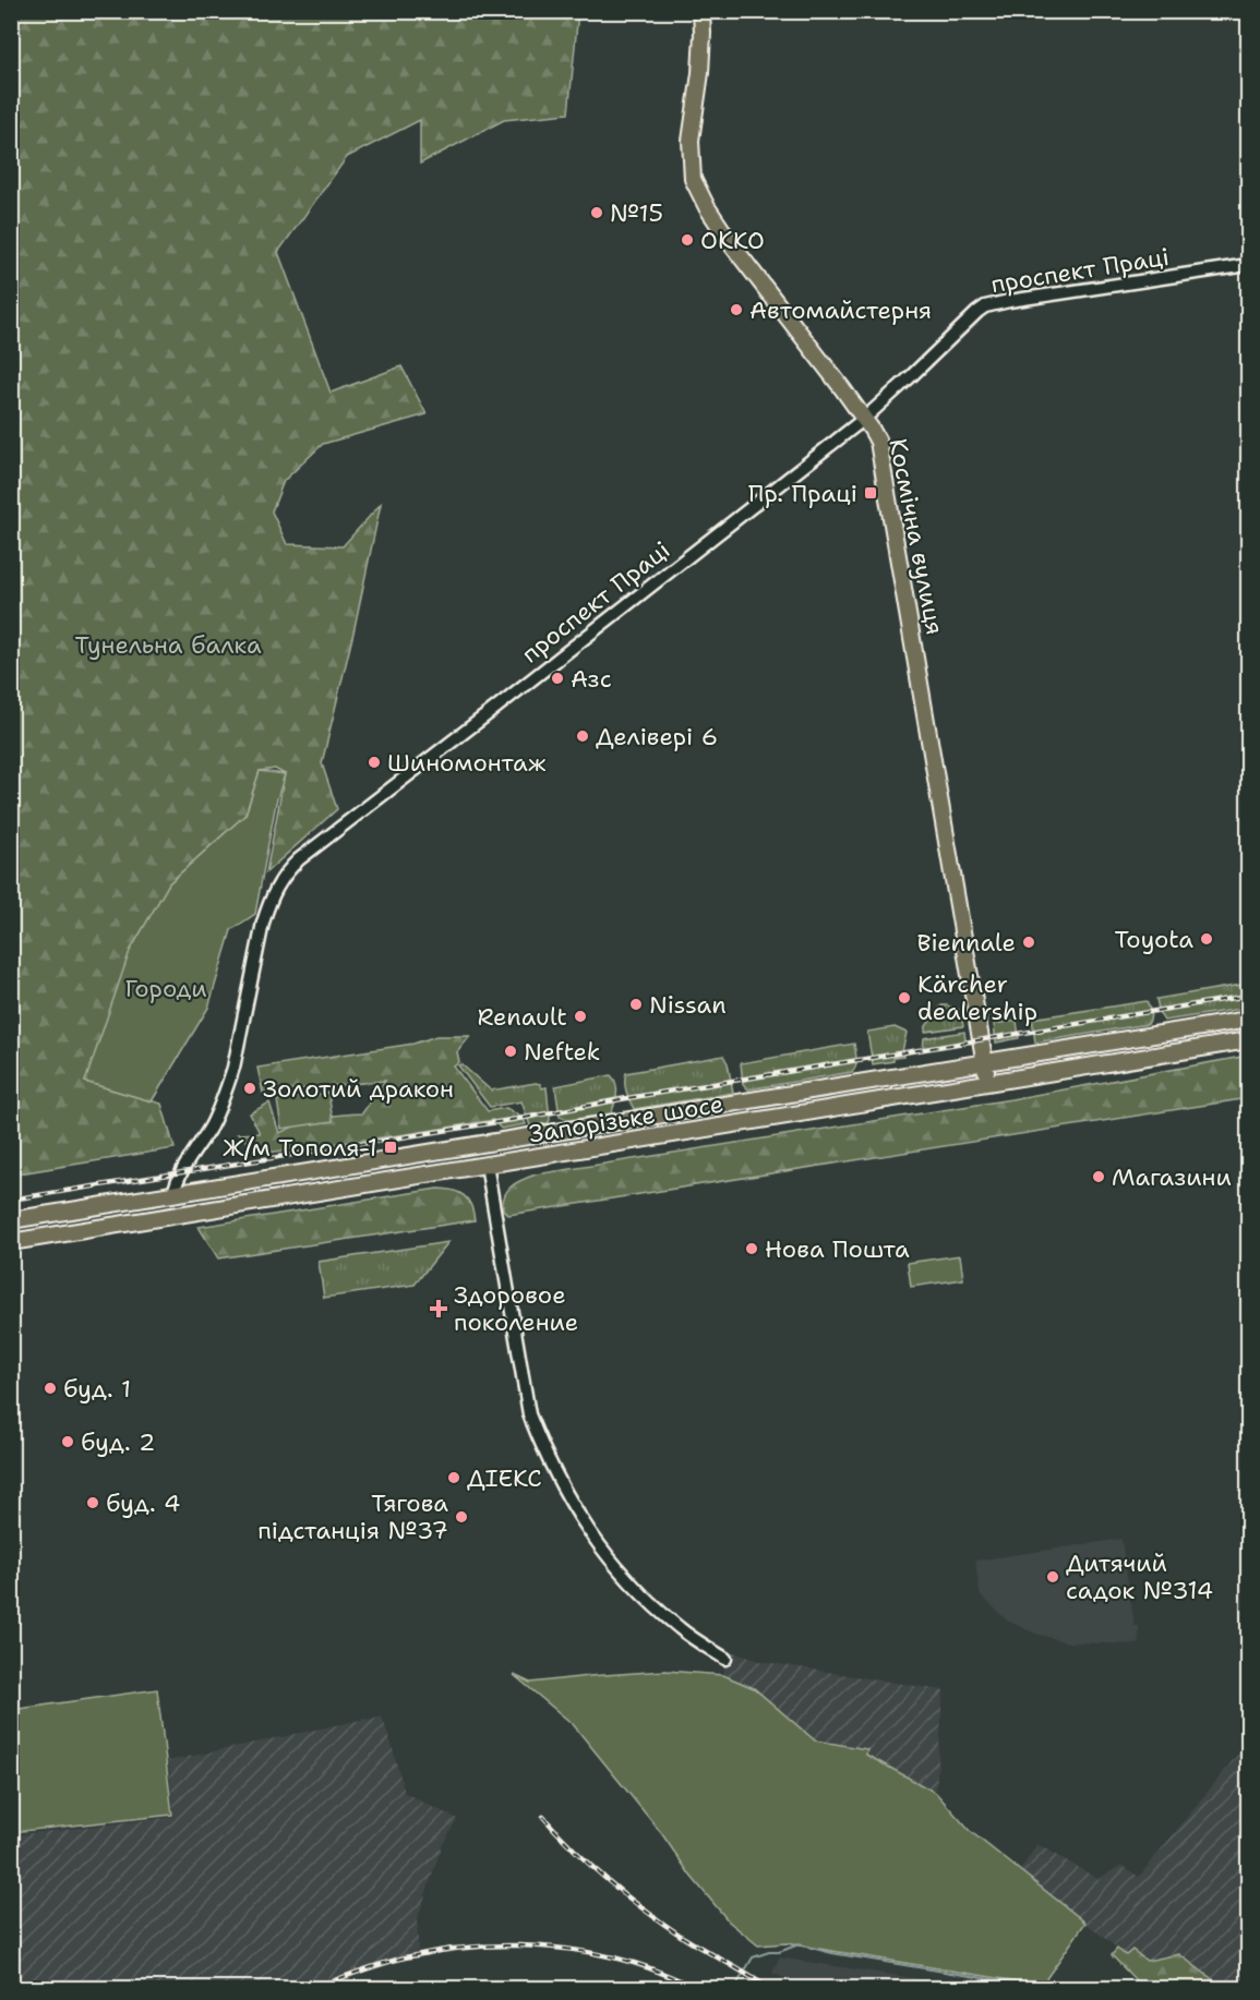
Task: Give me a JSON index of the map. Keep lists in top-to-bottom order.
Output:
{
  "streets": {
    "main road": ["Космічна вулиця", "Запорізьке шосе"],
    "street": ["проспект Праці"]
  },
  "crossings": [
    ["проспект Праці", "Космічна вулиця"],
    ["проспект Праці", "Запорізьке шосе"],
    ["Космічна вулиця", "Запорізьке шосе"]
  ],
  "parks": ["Тунельна балка", "Городи"],
  "places": {
    "other": [
      "№15",
      "OKKO",
      "Автомайстерня",
      "Азс",
      "Делівері 6",
      "Шиномонтаж",
      "Toyota",
      "Biennale",
      "Kärcher dealership",
      "Nissan",
      "Renault",
      "Neftek",
      "Золотий дракон",
      "Магазини",
      "Нова Пошта",
      "буд. 1",
      "буд. 2",
      "ДІЕКС",
      "буд. 4",
      "Тягова пiдстанцiя №37",
      "Дитячий садок №314"
    ],
    "transit": ["Пр. Праці", "Ж/м Тополя-1"],
    "health": ["Здоровое поколение"]
  }
}
